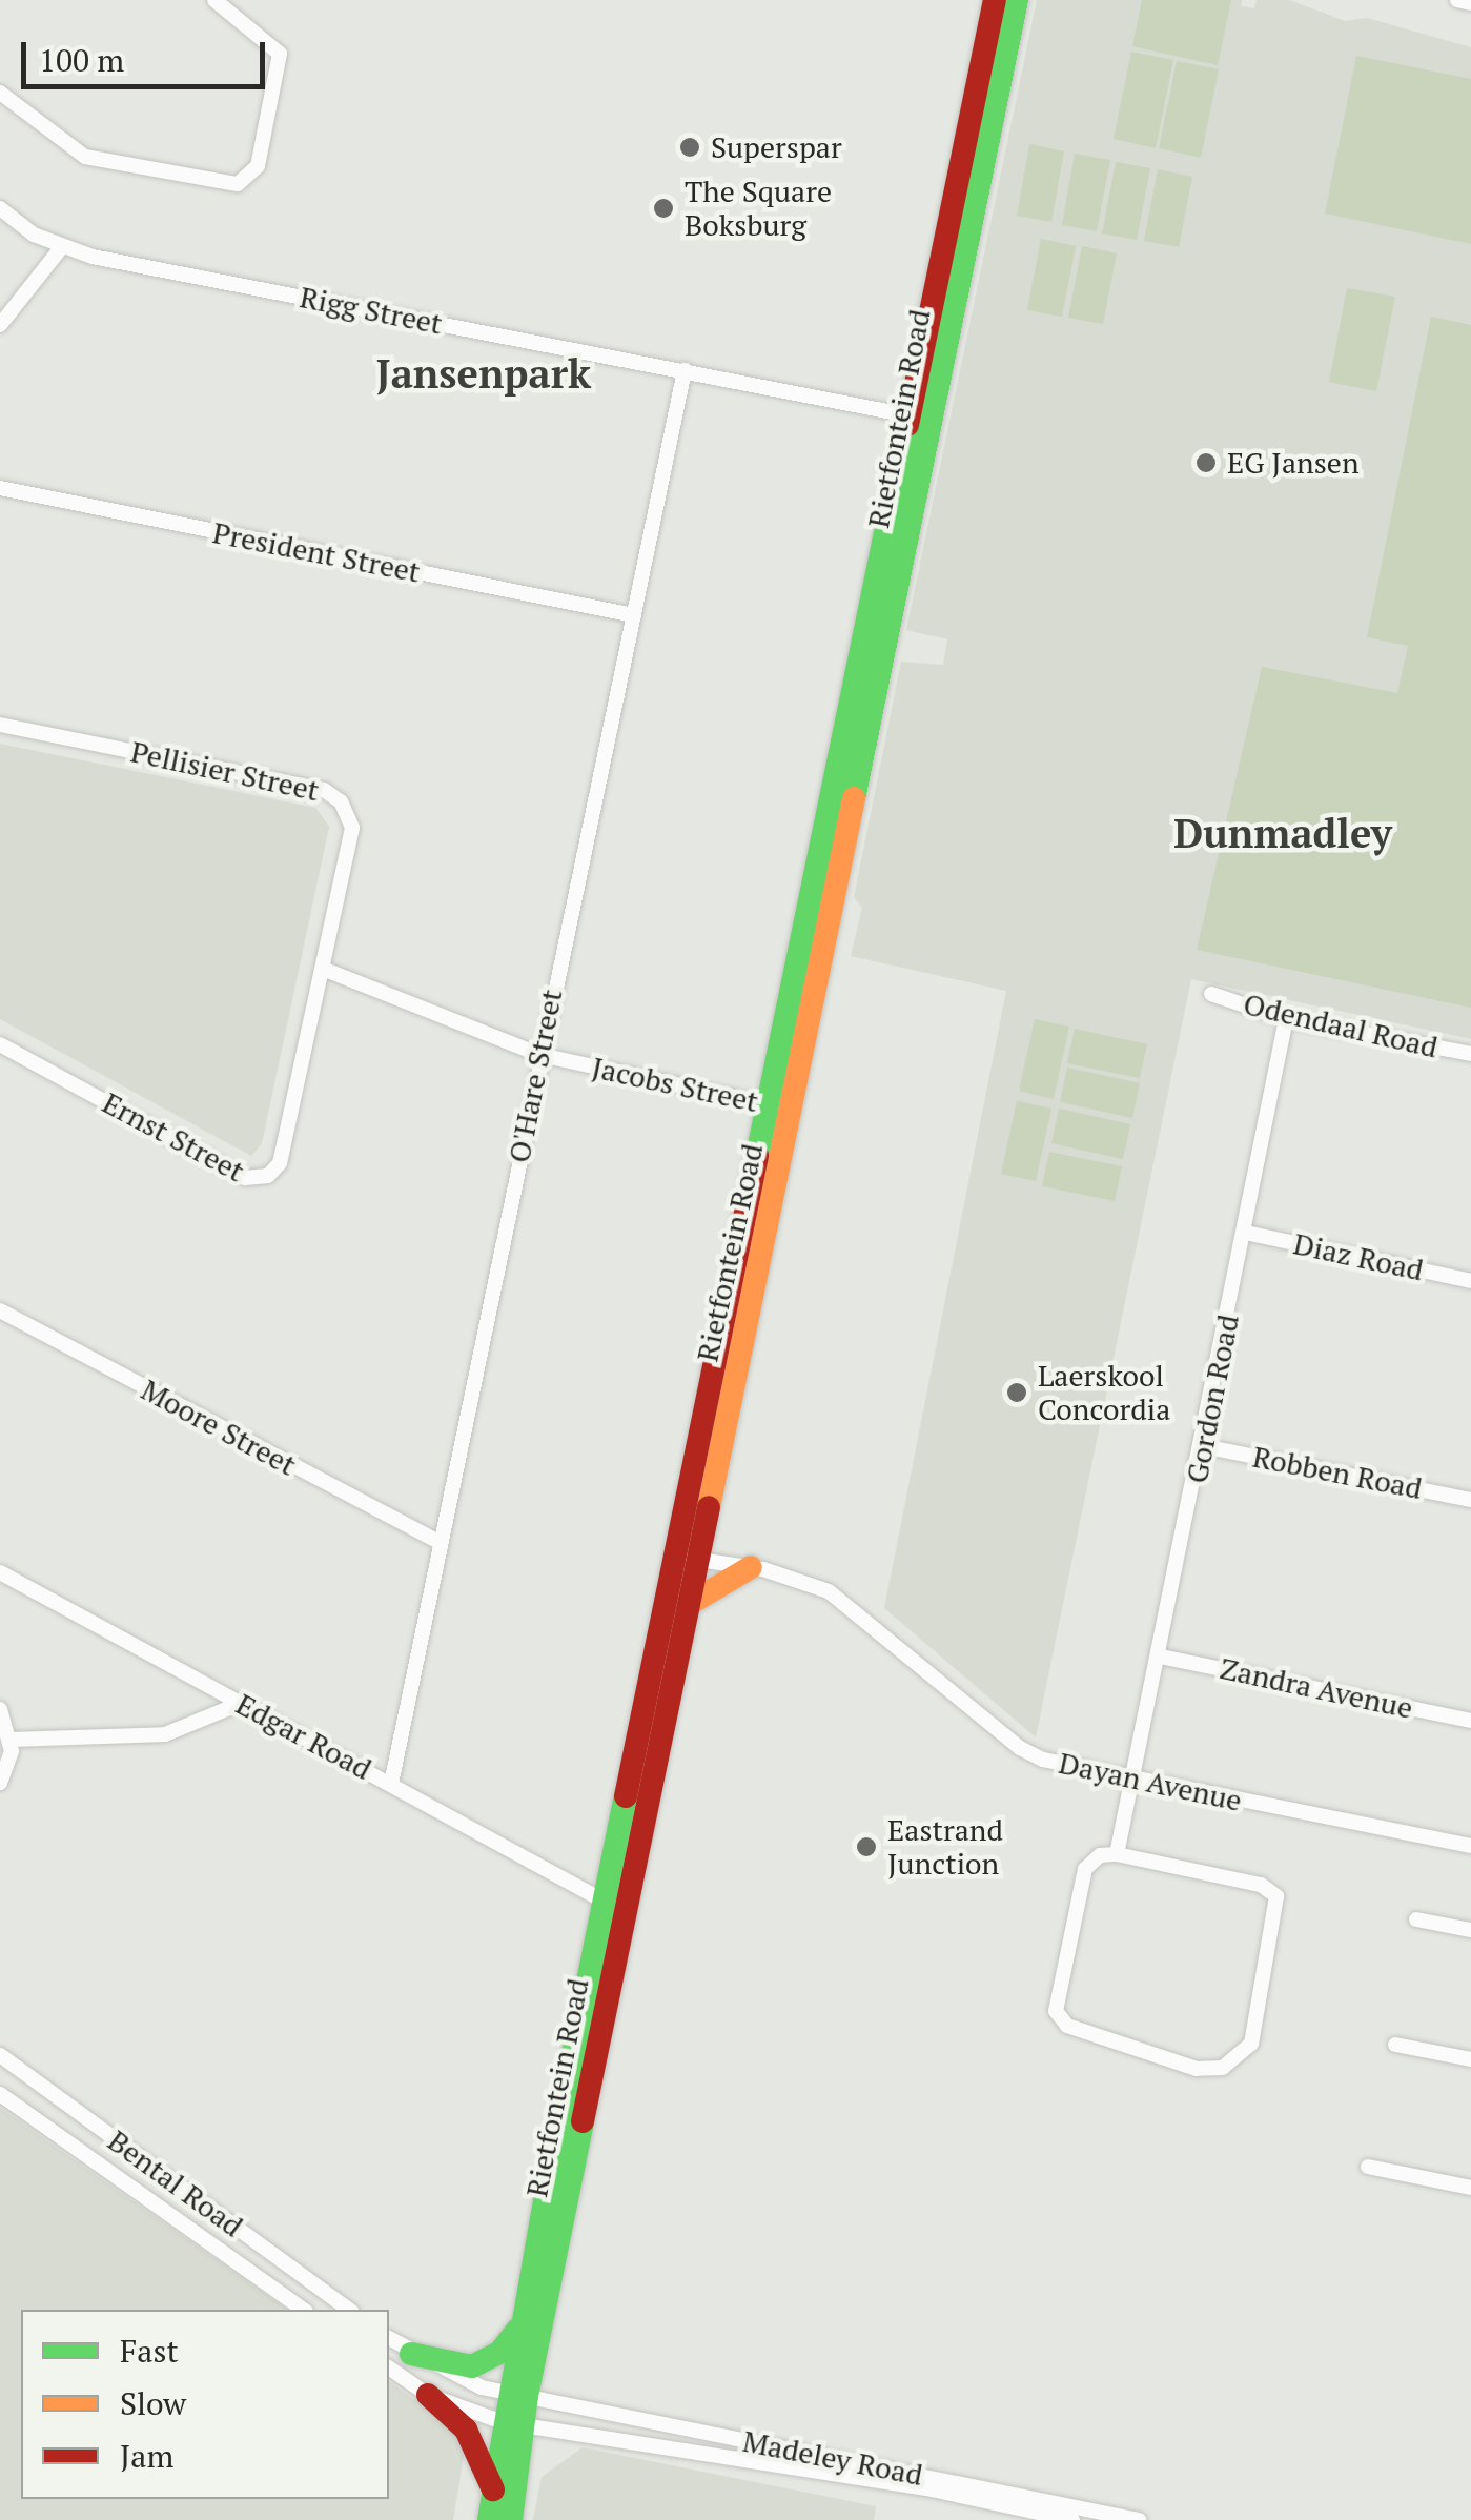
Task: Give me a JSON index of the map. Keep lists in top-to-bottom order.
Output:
{
  "streets": {
    "main road": ["Rietfontein Road"],
    "street": [
      "Rigg Street",
      "President Street",
      "Pellisier Street",
      "Odendaal Road",
      "O'Hare Street",
      "Jacobs Street",
      "Ernst Street",
      "Diaz Road",
      "Gordon Road",
      "Moore Street",
      "Robben Road",
      "Zandra Avenue",
      "Edgar Road",
      "Dayan Avenue",
      "Bental Road",
      "Madeley Road"
    ]
  },
  "crossings": [
    ["Rigg Street", "Rietfontein Road"],
    ["Rigg Street", "O'Hare Street"],
    ["Rietfontein Road", "Jacobs Street"],
    ["Rietfontein Road", "Edgar Road"],
    ["Rietfontein Road", "Dayan Avenue"],
    ["Rietfontein Road", "Madeley Road"],
    ["President Street", "O'Hare Street"],
    ["Pellisier Street", "Jacobs Street"],
    ["Pellisier Street", "Ernst Street"],
    ["Odendaal Road", "Gordon Road"],
    ["O'Hare Street", "Jacobs Street"],
    ["O'Hare Street", "Moore Street"],
    ["O'Hare Street", "Edgar Road"],
    ["Jacobs Street", "Ernst Street"],
    ["Diaz Road", "Gordon Road"],
    ["Gordon Road", "Robben Road"],
    ["Gordon Road", "Zandra Avenue"],
    ["Gordon Road", "Dayan Avenue"]
  ],
  "districts": ["Jansenpark", "Dunmadley"],
  "places": [
    "Superspar",
    "The Square Boksburg",
    "EG Jansen",
    "Laerskool Concordia",
    "Eastrand Junction"
  ],
  "legend": ["Fast", "Slow", "Jam"],
  "scale_bar": "100 m"
}
